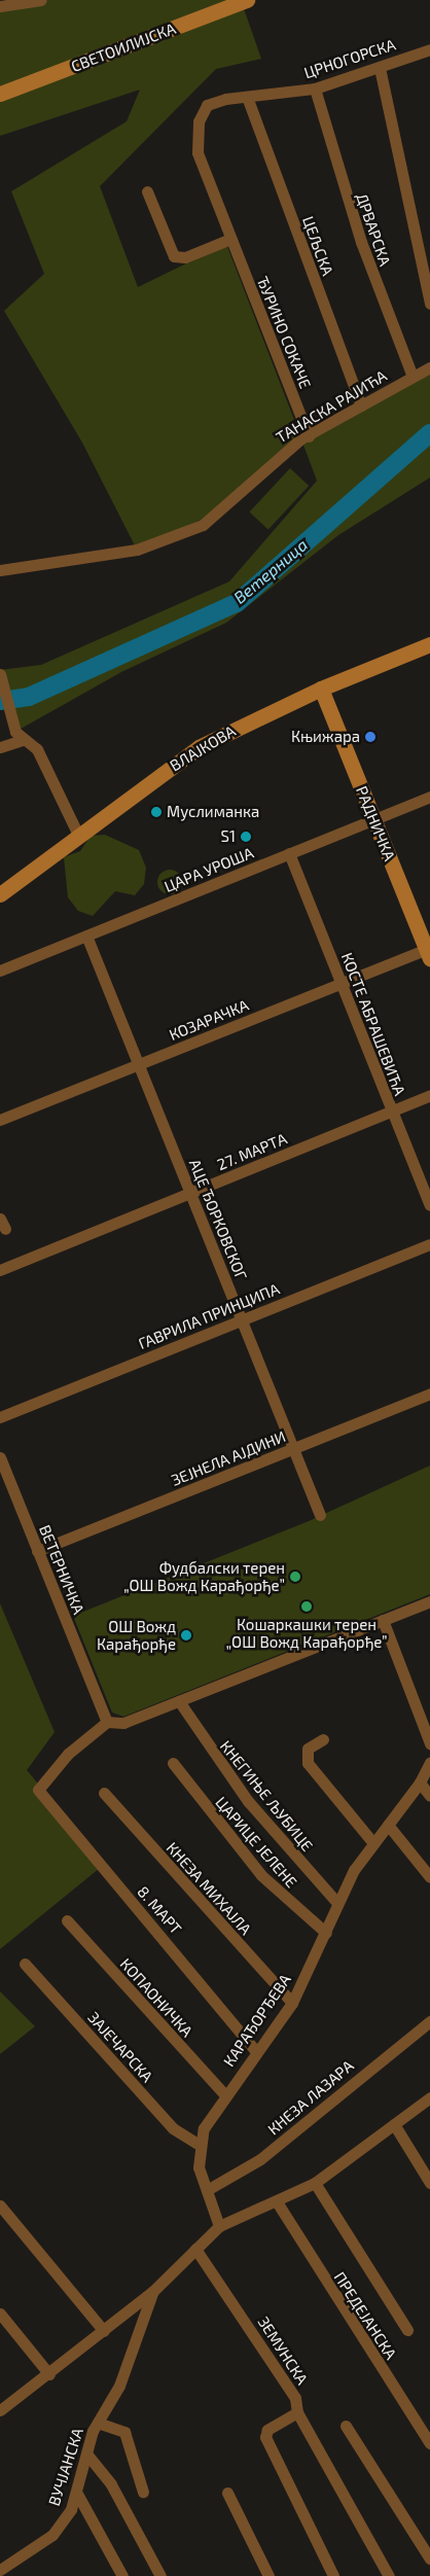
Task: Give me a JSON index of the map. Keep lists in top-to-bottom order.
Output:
{
  "streets": {
    "main road": ["СВЕТОИЛИЈСКА", "ВЛАЈКОВА", "РАДНИЧКА"],
    "street": [
      "ЦРНОГОРСКА",
      "ДРВАРСКА",
      "ЦЕЉСКА",
      "ЂУРИНО СОКАЧЕ",
      "ТАНАСКА РАЈИЋА",
      "ЦАРА УРОША",
      "КОЗАРАЧКА",
      "КОСТЕ АБРАШЕВИЋА",
      "27. МАРТА",
      "АЦЕ ЂОРКОВСКОГ",
      "ГАВРИЛА ПРИНЦИПА",
      "ЗЕЈНЕЛА АЈДИНИ",
      "ВЕТЕРНИЧКА",
      "КНЕГИЊЕ ЉУБИЦЕ",
      "ЦАРИЦЕ ЈЕЛЕНЕ",
      "КНЕЗА МИХАЈЛА",
      "8. МАРТ",
      "КОПАОНИЧКА",
      "КАРАЂОРЂЕВА",
      "ЗАЈЕЧАРСКА",
      "КНЕЗА ЛАЗАРА",
      "ПРЕДЕЈАНСКА",
      "ЗЕМУНСКА",
      "ВУЧЈАНСКА"
    ]
  },
  "crossings": [
    ["ЦРНОГОРСКА", "ДРВАРСКА"],
    ["ЦРНОГОРСКА", "ЦЕЉСКА"],
    ["ЦРНОГОРСКА", "ЂУРИНО СОКАЧЕ"],
    ["ДРВАРСКА", "ТАНАСКА РАЈИЋА"],
    ["ЦЕЉСКА", "ЂУРИНО СОКАЧЕ"],
    ["ЦЕЉСКА", "ТАНАСКА РАЈИЋА"],
    ["ЂУРИНО СОКАЧЕ", "ТАНАСКА РАЈИЋА"],
    ["ВЛАЈКОВА", "РАДНИЧКА"],
    ["РАДНИЧКА", "ЦАРА УРОША"],
    ["РАДНИЧКА", "КОЗАРАЧКА"],
    ["ЦАРА УРОША", "КОСТЕ АБРАШЕВИЋА"],
    ["ЦАРА УРОША", "АЦЕ ЂОРКОВСКОГ"],
    ["КОЗАРАЧКА", "КОСТЕ АБРАШЕВИЋА"],
    ["КОЗАРАЧКА", "АЦЕ ЂОРКОВСКОГ"],
    ["КОСТЕ АБРАШЕВИЋА", "27. МАРТА"],
    ["27. МАРТА", "АЦЕ ЂОРКОВСКОГ"],
    ["АЦЕ ЂОРКОВСКОГ", "ГАВРИЛА ПРИНЦИПА"],
    ["АЦЕ ЂОРКОВСКОГ", "ЗЕЈНЕЛА АЈДИНИ"],
    ["ЗЕЈНЕЛА АЈДИНИ", "ВЕТЕРНИЧКА"],
    ["ВЕТЕРНИЧКА", "8. МАРТ"],
    ["КНЕГИЊЕ ЉУБИЦЕ", "КАРАЂОРЂЕВА"],
    ["ЦАРИЦЕ ЈЕЛЕНЕ", "КАРАЂОРЂЕВА"],
    ["КНЕЗА МИХАЈЛА", "КАРАЂОРЂЕВА"],
    ["8. МАРТ", "КАРАЂОРЂЕВА"],
    ["КОПАОНИЧКА", "КАРАЂОРЂЕВА"],
    ["КАРАЂОРЂЕВА", "ЗАЈЕЧАРСКА"],
    ["КАРАЂОРЂЕВА", "КНЕЗА ЛАЗАРА"]
  ],
  "water": ["Ветерница"],
  "places": [
    "Књижара",
    "Муслиманка",
    "S1",
    "Фудбалски терен „ОШ Вожд Карађорђе”",
    "Кошаркашки терен „ОШ Вожд Карађорђе”",
    "ОШ Вожд Карађорђе"
  ]
}
